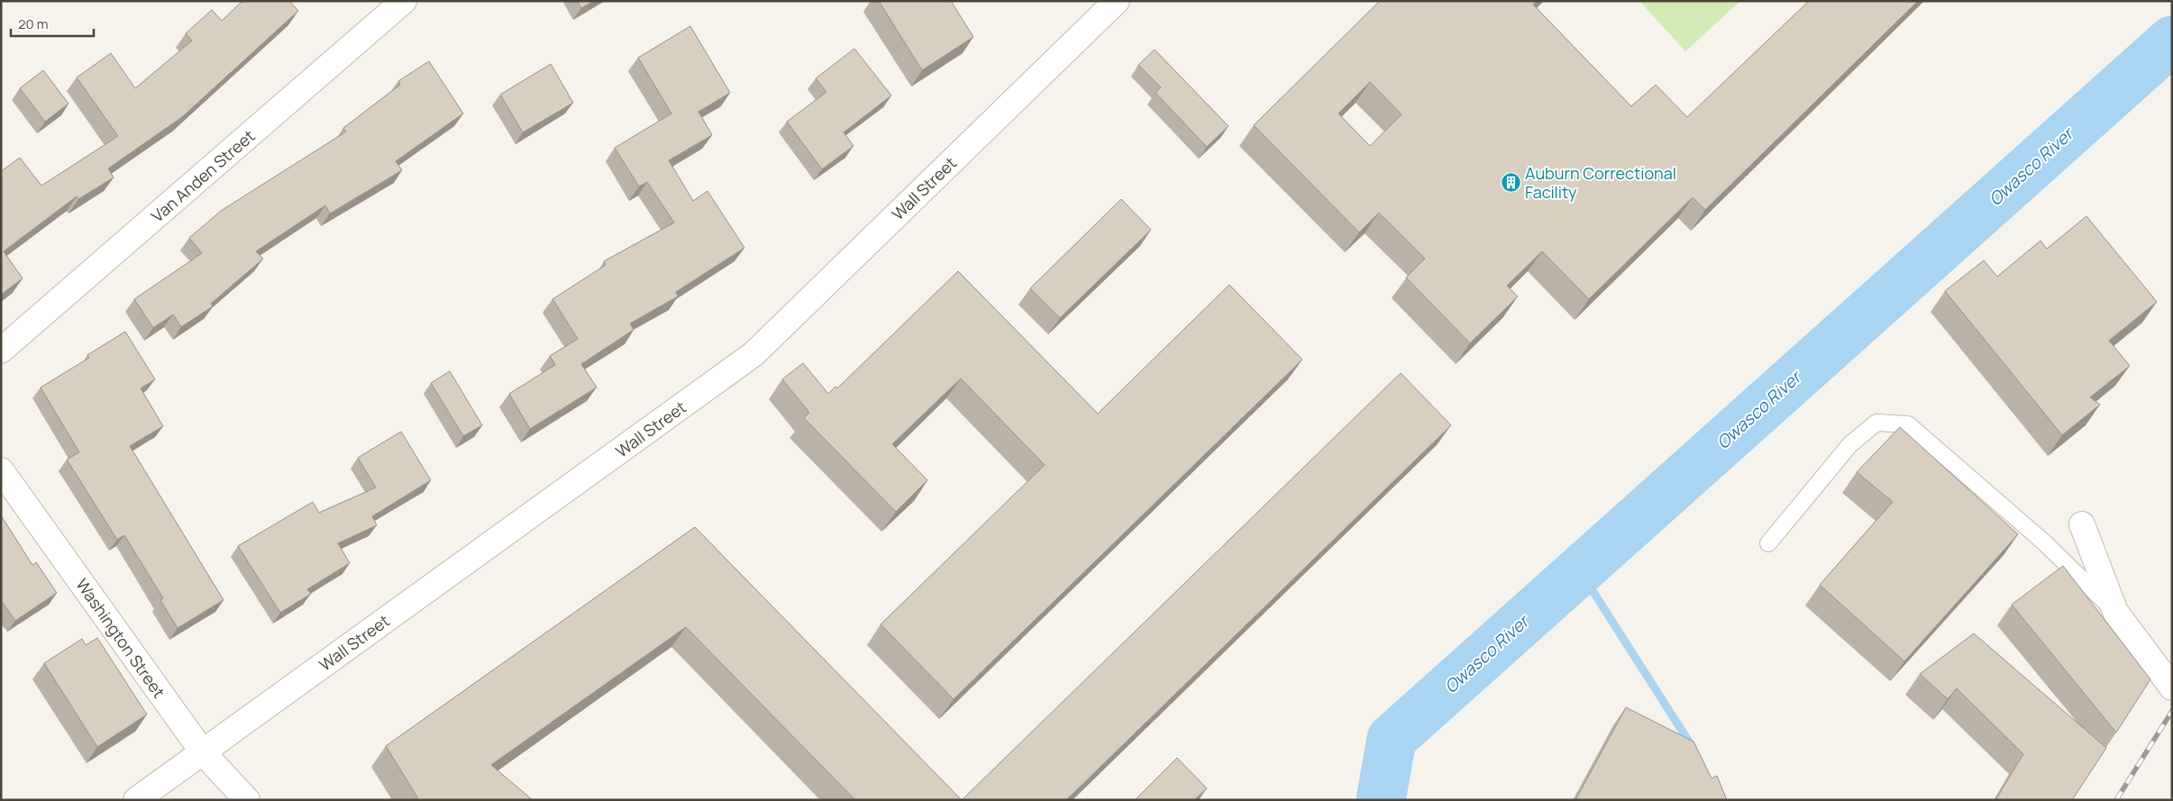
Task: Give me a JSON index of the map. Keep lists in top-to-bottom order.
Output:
{
  "streets": {
    "street": ["Van Anden Street", "Wall Street", "Washington Street"]
  },
  "crossings": [
    ["Wall Street", "Washington Street"]
  ],
  "water": ["Owasco River"],
  "places": {
    "building": ["Auburn Correctional Facility"]
  },
  "scale_bar": "20 m"
}
